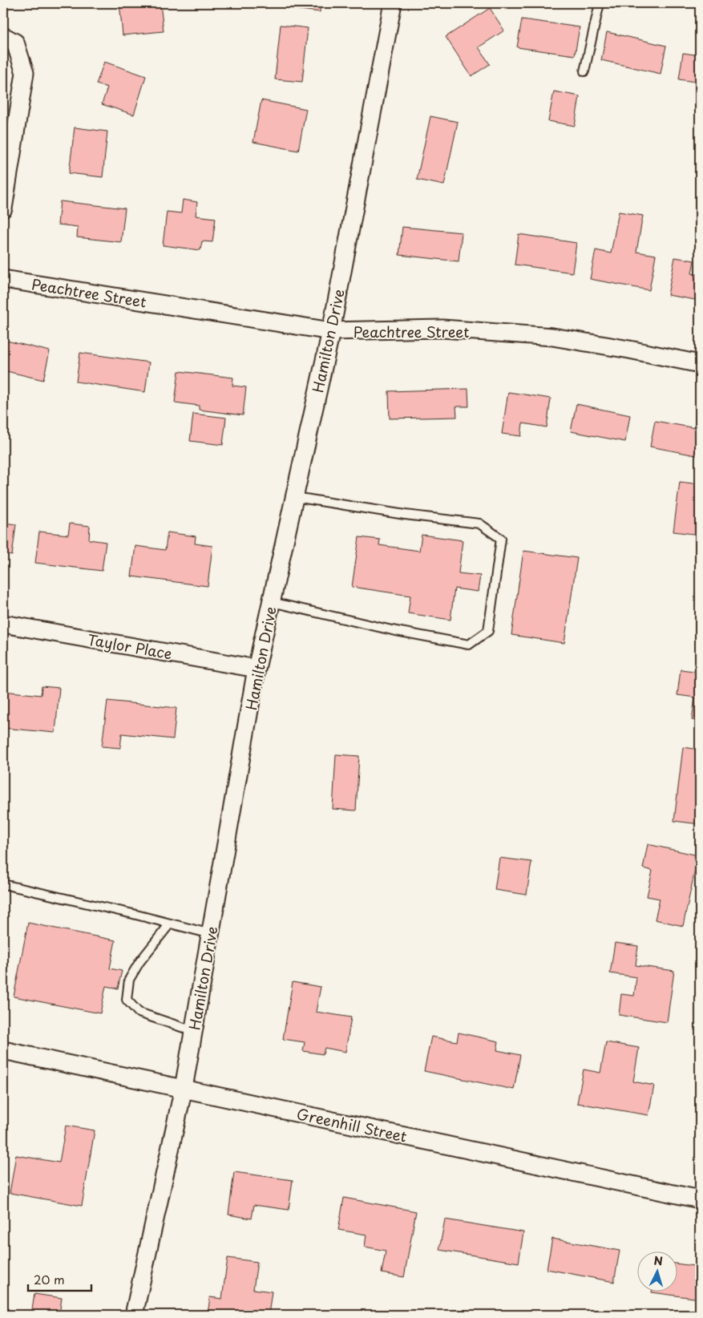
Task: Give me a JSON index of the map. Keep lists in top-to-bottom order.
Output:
{
  "streets": {
    "street": [
      "Peachtree Street",
      "Hamilton Drive",
      "Taylor Place",
      "Greenhill Street"
    ]
  },
  "crossings": [
    ["Peachtree Street", "Hamilton Drive"],
    ["Hamilton Drive", "Taylor Place"],
    ["Hamilton Drive", "Greenhill Street"]
  ],
  "scale_bar": "20 m",
  "north": "top"
}
